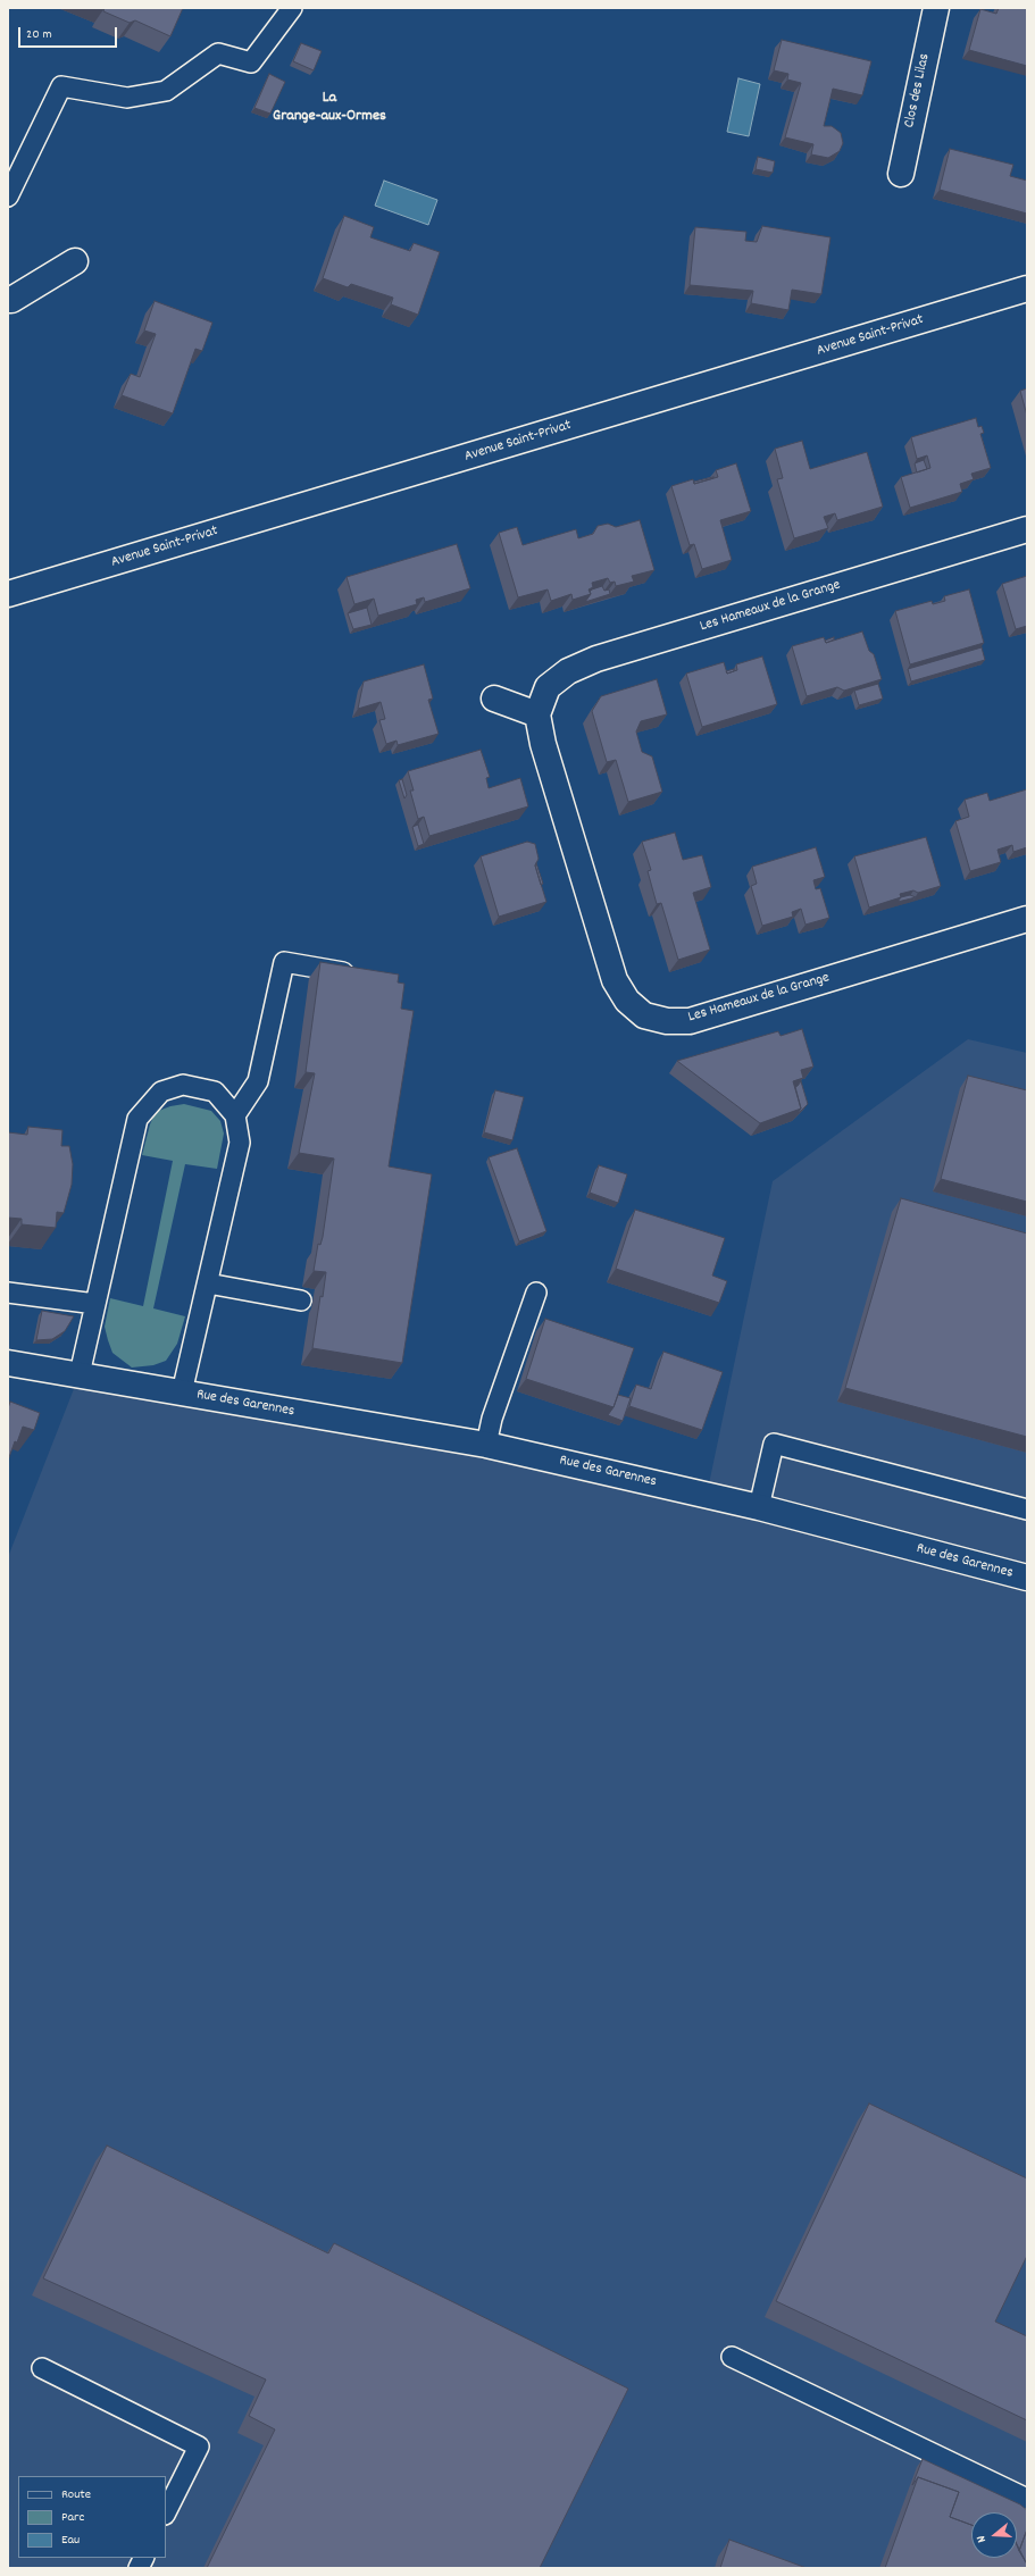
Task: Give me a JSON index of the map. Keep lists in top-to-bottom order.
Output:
{
  "streets": {
    "street": [
      "Clos des Lilas",
      "Avenue Saint-Privat",
      "Les Hameaux de la Grange",
      "Rue des Garennes"
    ]
  },
  "districts": ["La Grange-aux-Ormes"],
  "legend": ["Route", "Parc", "Eau"],
  "scale_bar": "20 m",
  "north": "left"
}
